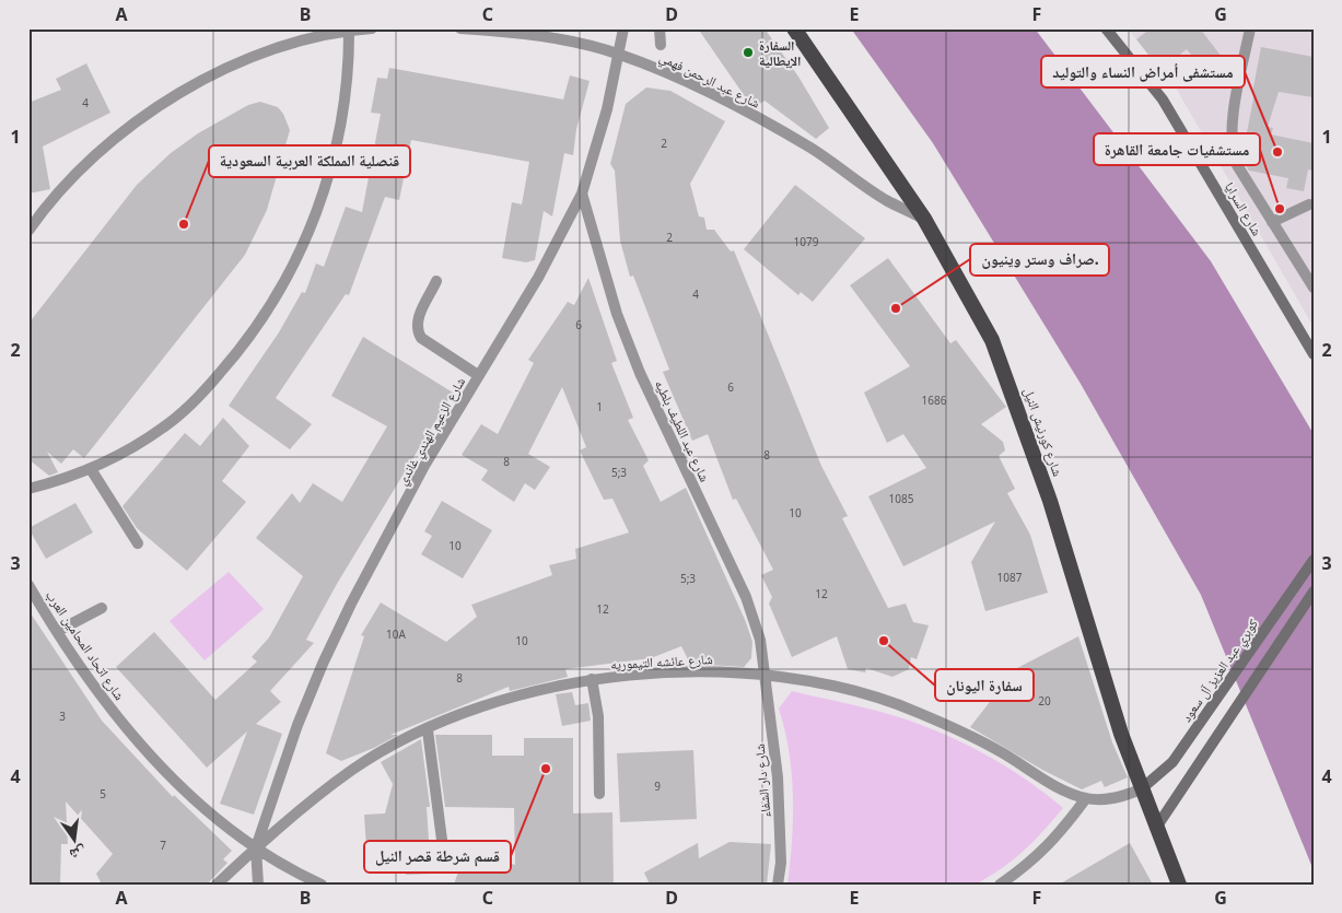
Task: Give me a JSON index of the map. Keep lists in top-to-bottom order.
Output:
{
  "streets": {
    "highway": ["شارع كورنيش النيل"],
    "main road": ["شارع السرايا", "كوبري عبد العزيز آل سعود"],
    "street": [
      "شارع عبد الرحمن فهمي",
      "شارع الزعيم الهندي غاندي",
      "شارع عبد اللطيف بلطيه",
      "شارع اتحاد المحامين العرب",
      "شارع عائشه التيموريه",
      "شارع دار الشفاء"
    ]
  },
  "crossings": [
    ["شارع عبد الرحمن فهمي", "شارع الزعيم الهندي غاندي"],
    ["شارع عبد الرحمن فهمي", "شارع كورنيش النيل"],
    ["شارع الزعيم الهندي غاندي", "شارع عبد اللطيف بلطيه"],
    ["شارع الزعيم الهندي غاندي", "شارع اتحاد المحامين العرب"],
    ["شارع الزعيم الهندي غاندي", "شارع عائشه التيموريه"],
    ["شارع عبد اللطيف بلطيه", "شارع عائشه التيموريه"],
    ["شارع عبد اللطيف بلطيه", "شارع دار الشفاء"],
    ["شارع كورنيش النيل", "شارع عائشه التيموريه"],
    ["شارع كورنيش النيل", "كوبري عبد العزيز آل سعود"],
    ["شارع اتحاد المحامين العرب", "شارع عائشه التيموريه"],
    ["شارع عائشه التيموريه", "كوبري عبد العزيز آل سعود"],
    ["شارع عائشه التيموريه", "شارع دار الشفاء"]
  ],
  "places": [
    "السفارة الإيطالية",
    "مستشفى أمراض النساء والتوليد",
    "مستشفيات جامعة القاهرة",
    "قنصلية المملكة العربية السعودية",
    "صراف وستر وينيون.",
    "سفارة اليونان",
    "قسم شرطة قصر النيل"
  ],
  "house_numbers": [
    "4",
    "2",
    "2",
    "1079",
    "4",
    "6",
    "6",
    "1686",
    "1",
    "8",
    "8",
    "5;3",
    "1085",
    "10",
    "10",
    "1087",
    "5;3",
    "12",
    "12",
    "10A",
    "10",
    "8",
    "20",
    "3",
    "9",
    "5",
    "7"
  ],
  "north": "bottom",
  "grid": {
    "columns": [
      "A",
      "B",
      "C",
      "D",
      "E",
      "F",
      "G"
    ],
    "rows": [
      "1",
      "2",
      "3",
      "4"
    ]
  }
}
